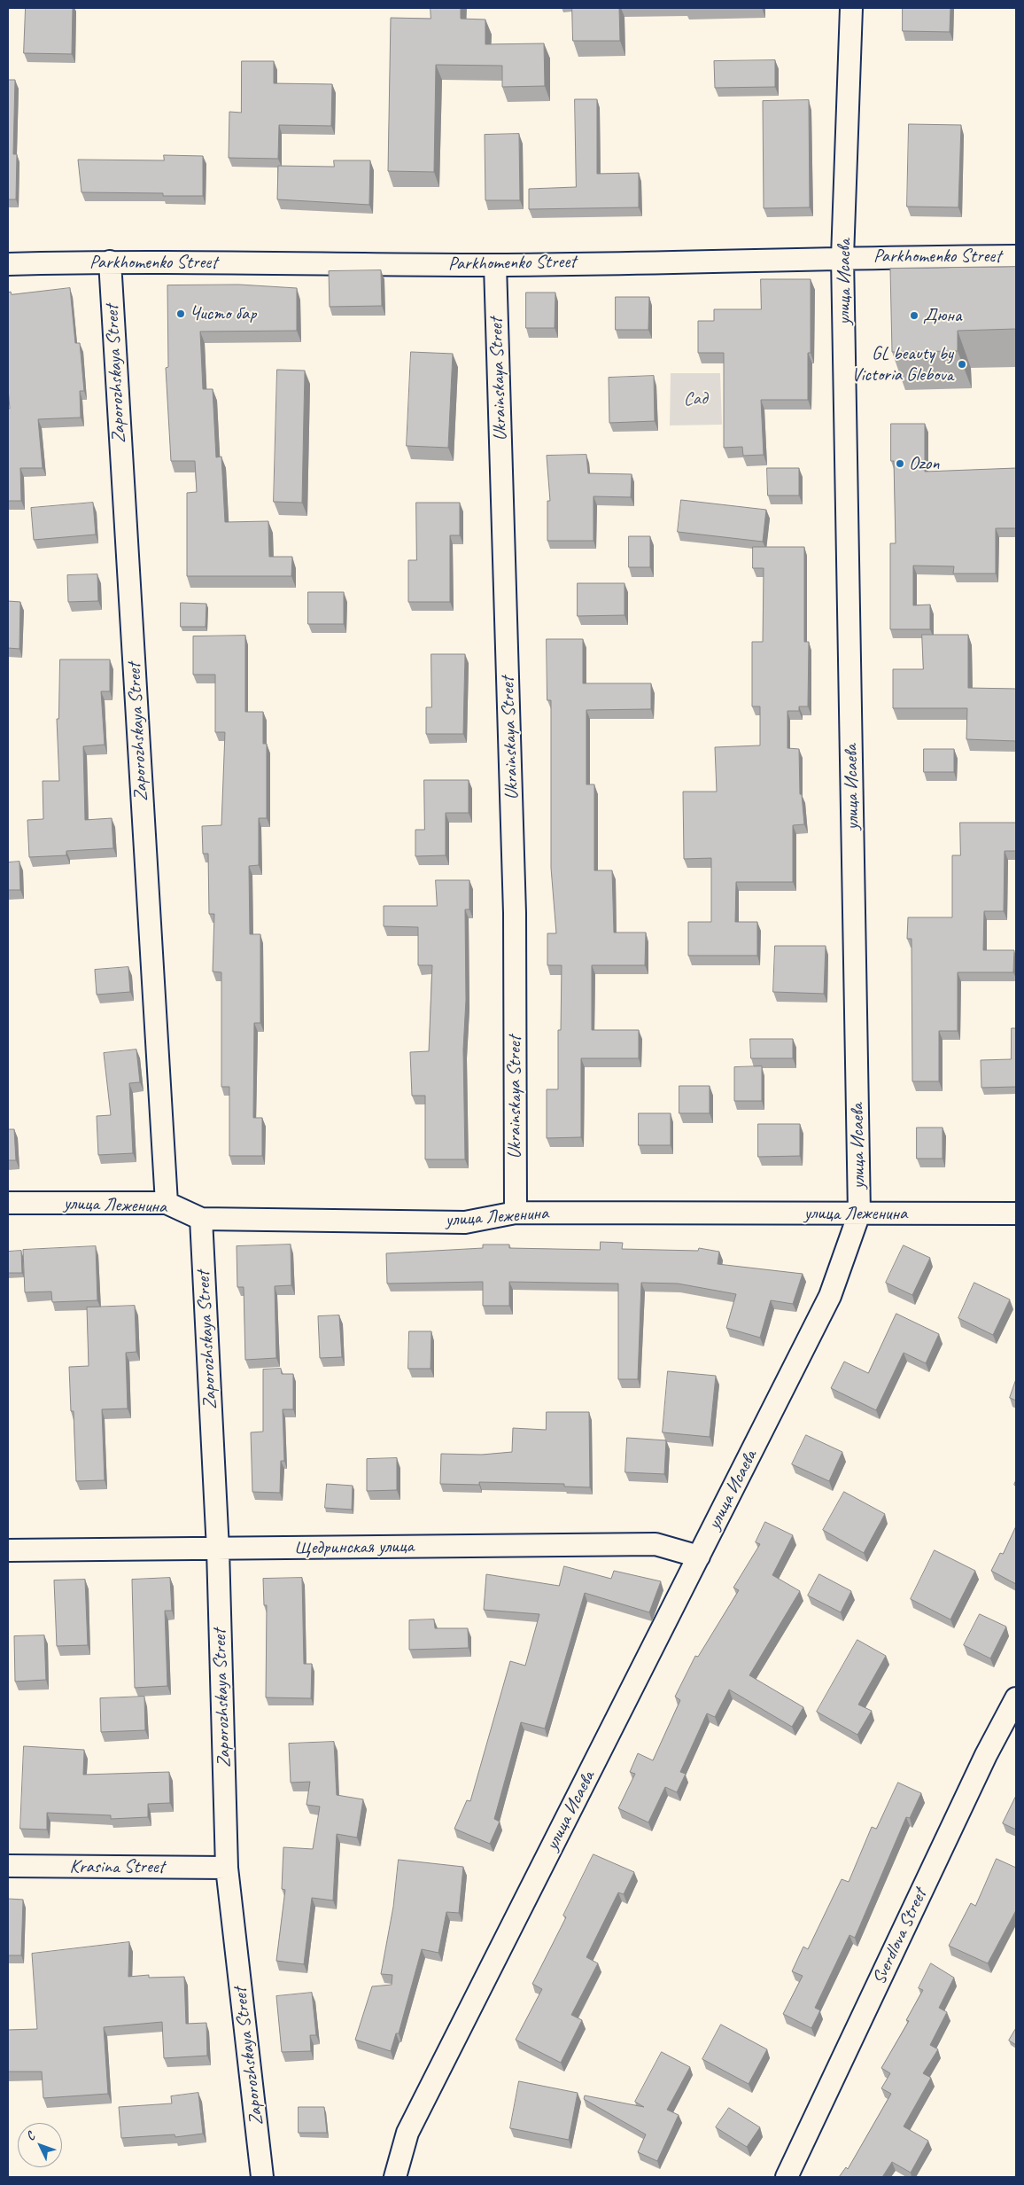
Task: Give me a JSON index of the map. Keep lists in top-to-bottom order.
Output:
{
  "streets": {
    "street": [
      "Parkhomenko Street",
      "улица Исаева",
      "Zaporozhskaya Street",
      "Ukrainskaya Street",
      "улица Леженина",
      "Щедринская улица",
      "Krasina Street",
      "Sverdlova Street"
    ]
  },
  "crossings": [
    ["Parkhomenko Street", "улица Исаева"],
    ["Parkhomenko Street", "Zaporozhskaya Street"],
    ["Parkhomenko Street", "Ukrainskaya Street"],
    ["улица Исаева", "улица Леженина"],
    ["улица Исаева", "Щедринская улица"],
    ["Zaporozhskaya Street", "улица Леженина"],
    ["Zaporozhskaya Street", "Щедринская улица"],
    ["Zaporozhskaya Street", "Krasina Street"],
    ["Ukrainskaya Street", "улица Леженина"]
  ],
  "parks": ["Сад"],
  "places": [
    "Чисто бар",
    "Дюна",
    "GL beauty by Victoria Glebova",
    "Ozon"
  ],
  "north": "top left"
}
